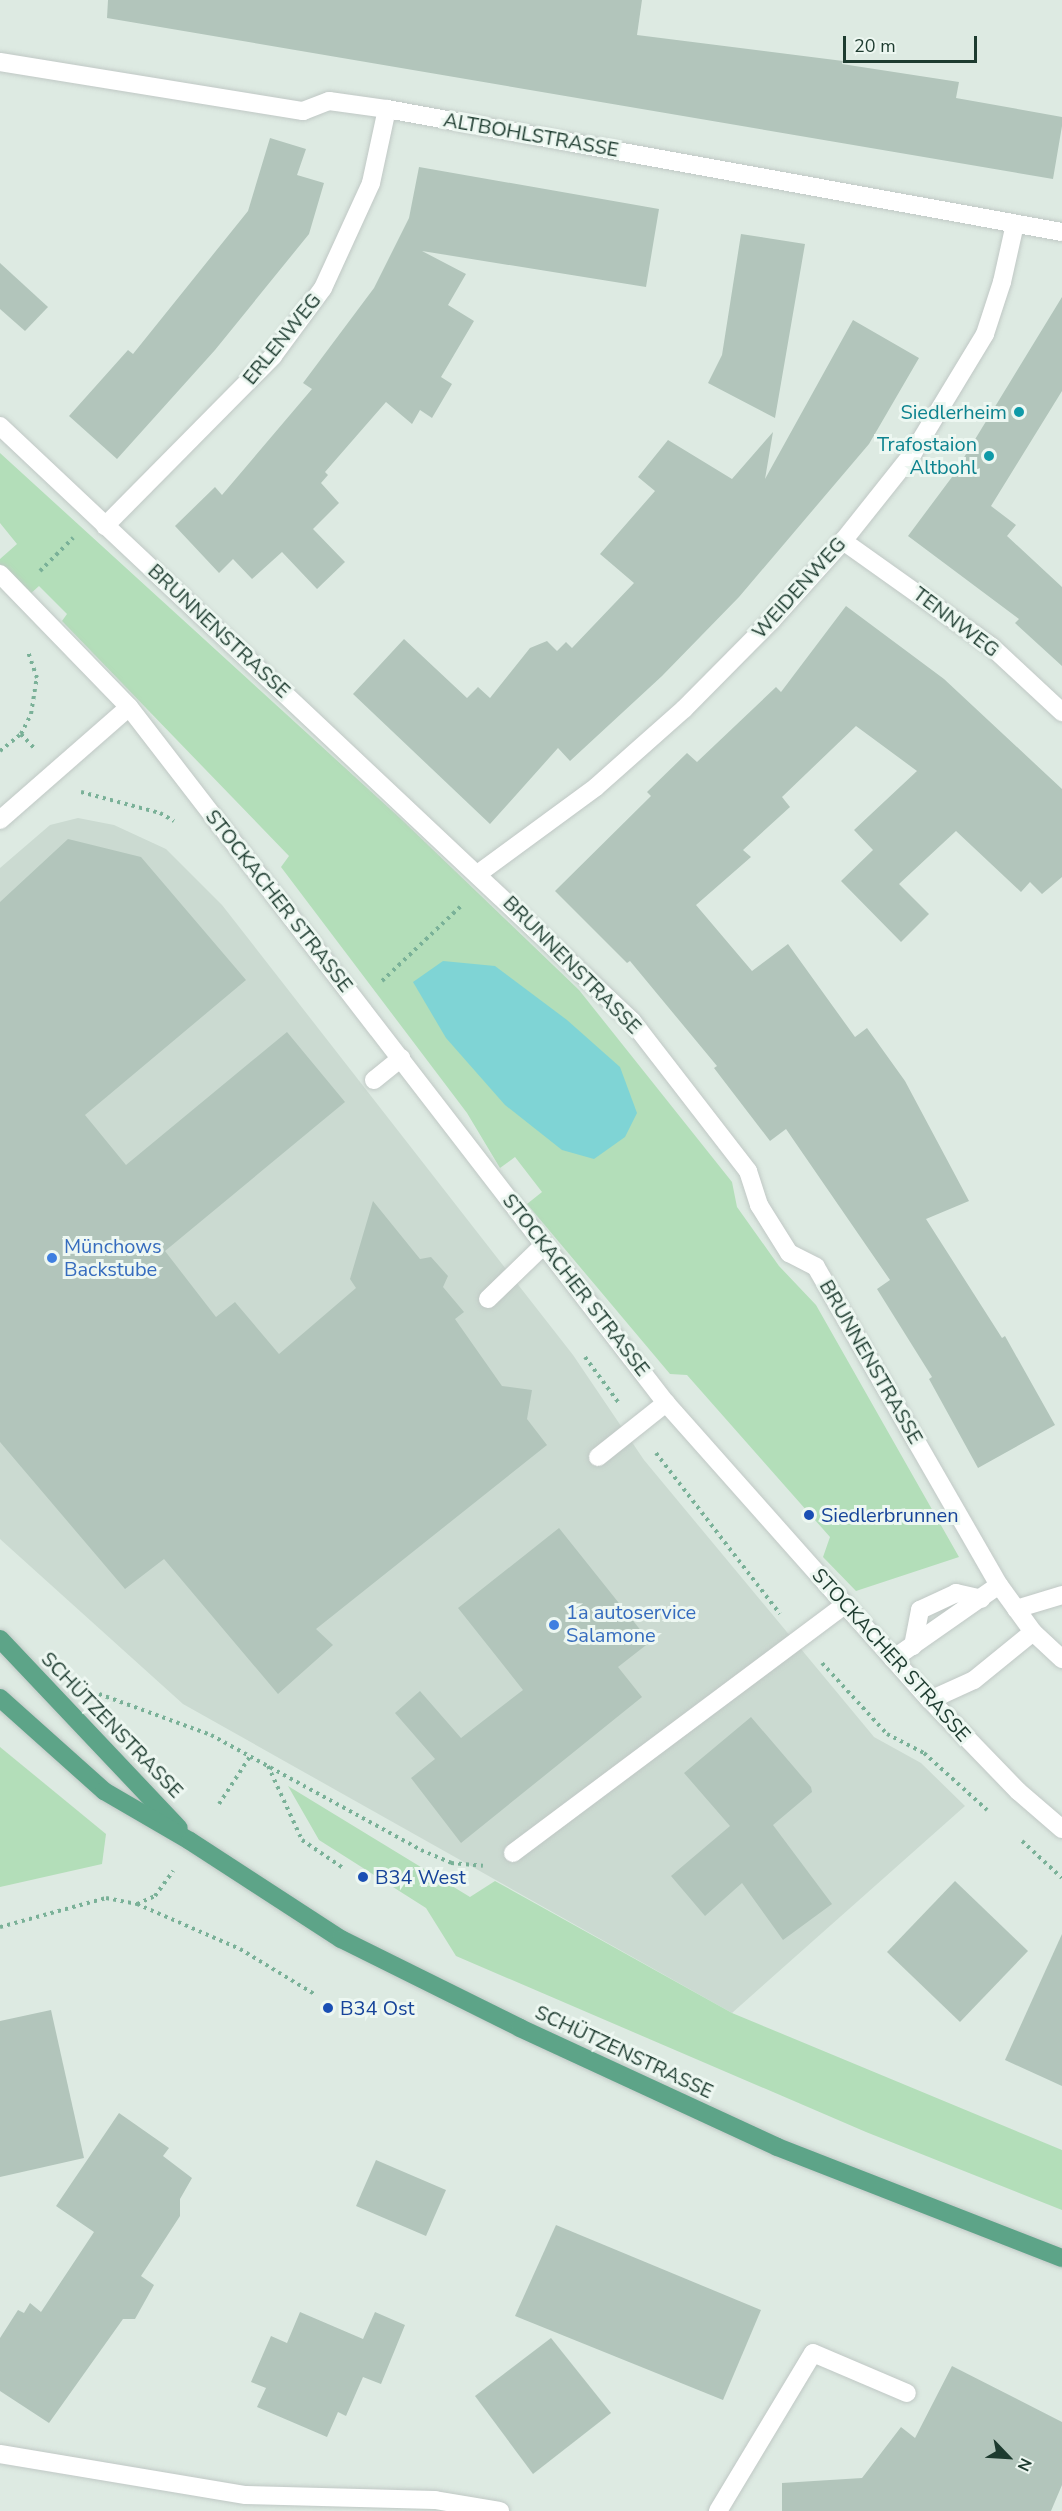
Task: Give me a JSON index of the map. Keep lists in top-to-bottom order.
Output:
{
  "streets": {
    "main road": ["SCHÜTZENSTRASSE"],
    "street": [
      "ALTBOHLSTRASSE",
      "ERLENWEG",
      "WEIDENWEG",
      "TENNWEG",
      "BRUNNENSTRASSE",
      "STOCKACHER STRASSE"
    ]
  },
  "crossings": [
    ["ALTBOHLSTRASSE", "ERLENWEG"],
    ["ALTBOHLSTRASSE", "WEIDENWEG"],
    ["ERLENWEG", "BRUNNENSTRASSE"],
    ["WEIDENWEG", "TENNWEG"],
    ["WEIDENWEG", "BRUNNENSTRASSE"]
  ],
  "places": [
    "Siedlerheim",
    "Trafostaion Altbohl",
    "Münchows Backstube",
    "Siedlerbrunnen",
    "1a autoservice Salamone",
    "B34 West",
    "B34 Ost"
  ],
  "scale_bar": "20 m",
  "north": "bottom right"
}
